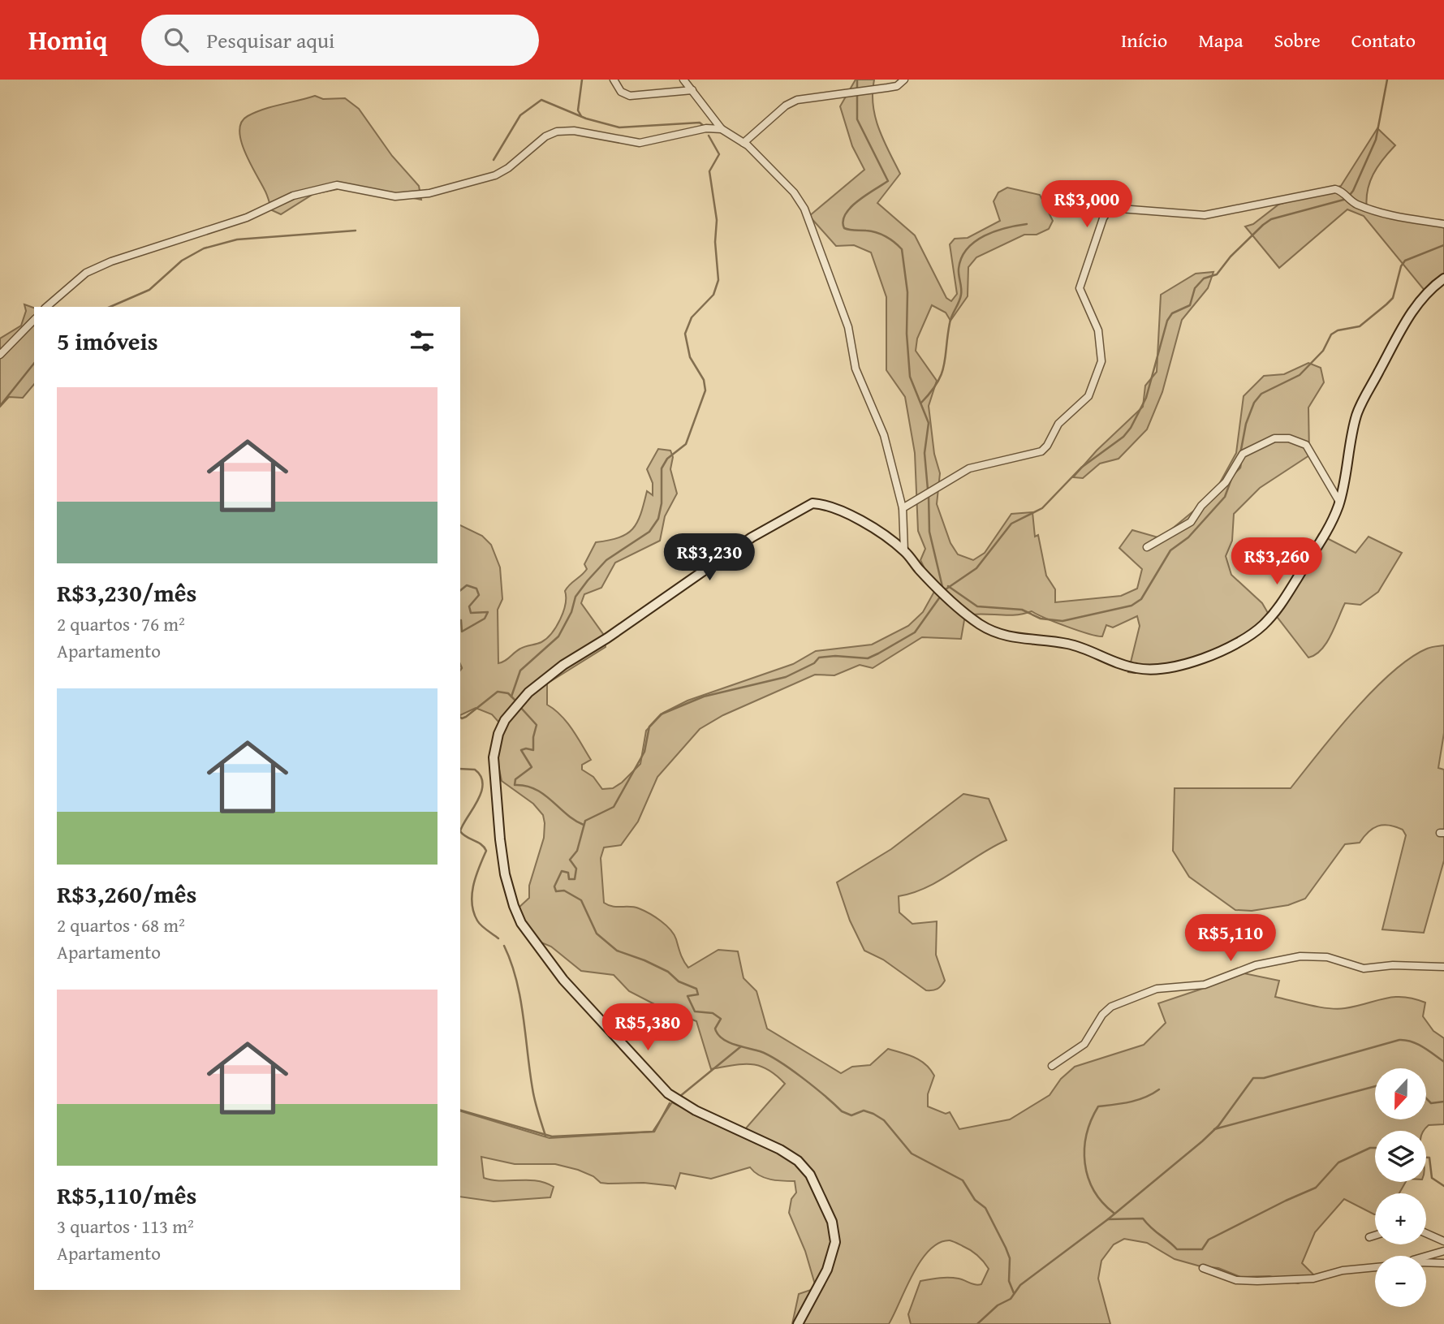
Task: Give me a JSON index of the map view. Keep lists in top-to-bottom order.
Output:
{
  "north": "bottom",
  "page": {
    "header": "Homiq",
    "search": "Pesquisar aqui",
    "nav": [
      "Início",
      "Mapa",
      "Sobre",
      "Contato"
    ],
    "price": [
      "R$3,000",
      "R$3,230",
      "R$3,260",
      "R$5,110",
      "R$5,380"
    ],
    "heading": "5 imóveis",
    "list": [
      {
        "name": "R$3,230/mês",
        "note": "2 quartos · 76 m² · Apartamento"
      },
      {
        "name": "R$3,260/mês",
        "note": "2 quartos · 68 m² · Apartamento"
      },
      {
        "name": "R$5,110/mês",
        "note": "3 quartos · 113 m² · Apartamento"
      }
    ],
    "map_buttons": ["+", "−"]
  }
}
